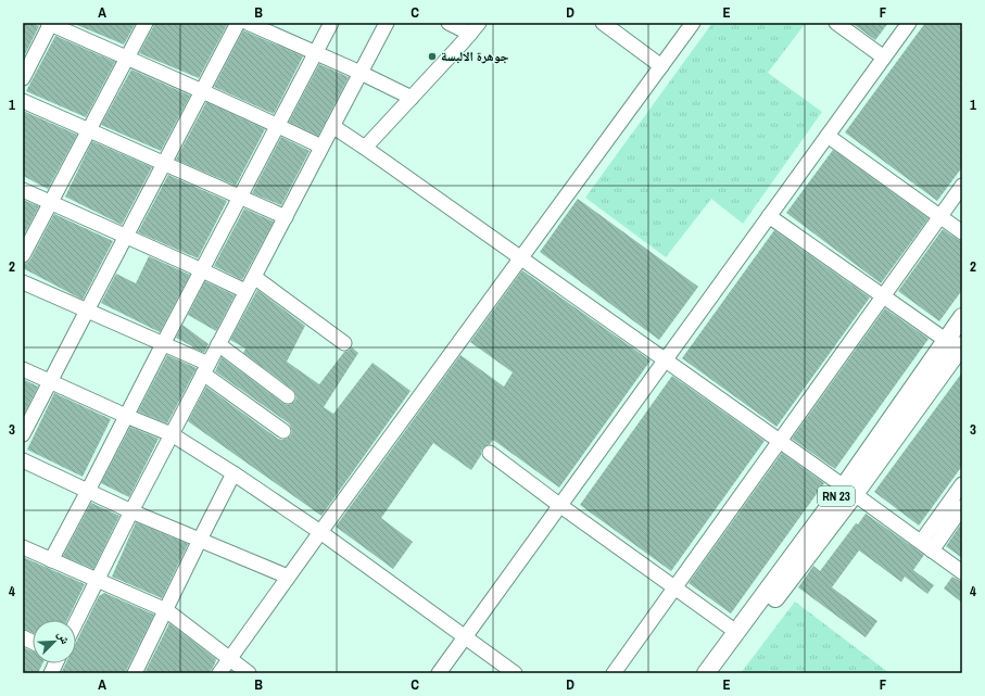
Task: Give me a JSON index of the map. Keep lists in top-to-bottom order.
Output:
{
  "streets": {
    "main road": ["RN 23"]
  },
  "places": ["جوهرة الالبسة"],
  "north": "top right",
  "grid": {
    "columns": [
      "A",
      "B",
      "C",
      "D",
      "E",
      "F"
    ],
    "rows": [
      "1",
      "2",
      "3",
      "4"
    ]
  }
}
